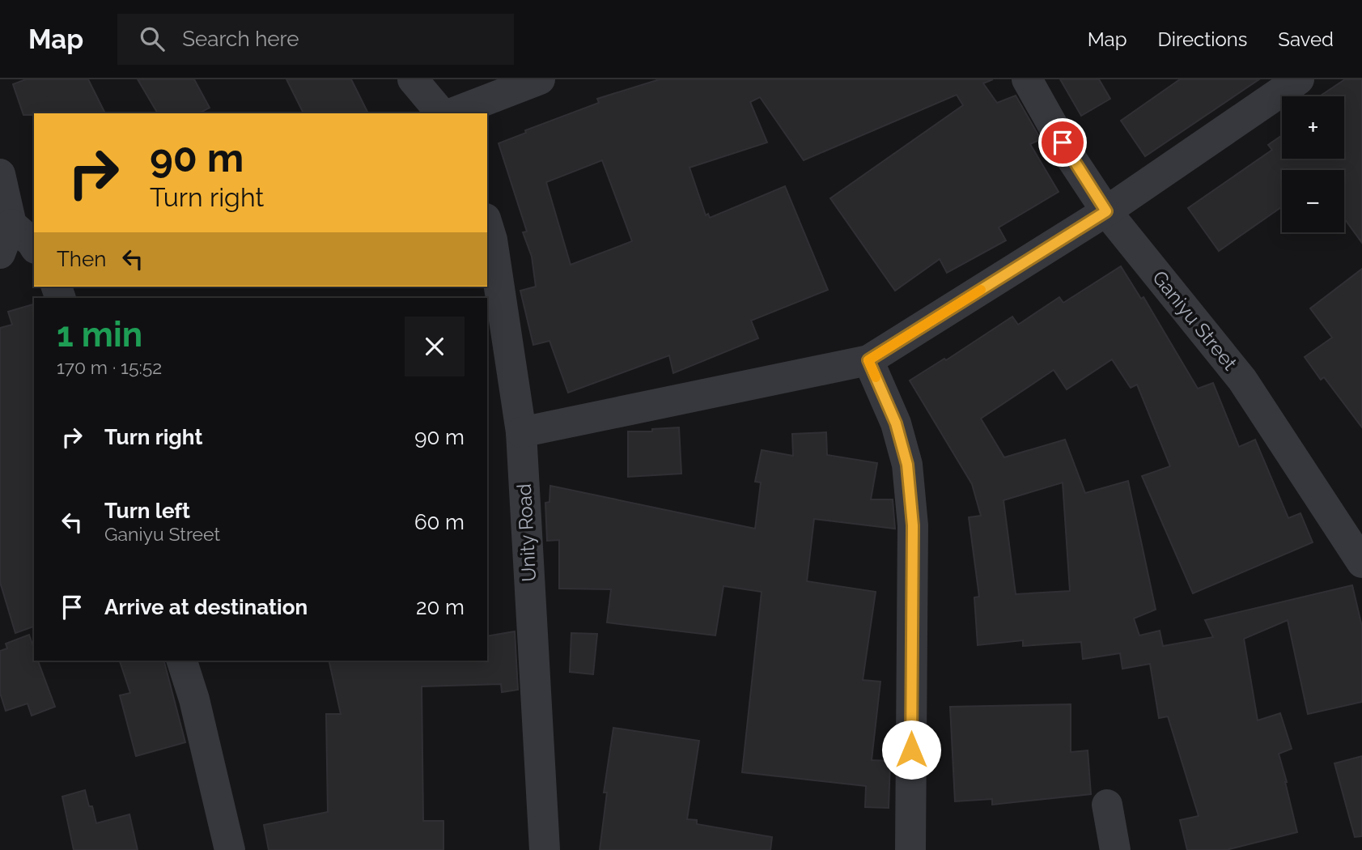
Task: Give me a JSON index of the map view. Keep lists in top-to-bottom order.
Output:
{
  "streets": {
    "street": ["Ganiyu Street", "Unity Road"]
  },
  "page": {
    "header": "Map",
    "search": "Search here",
    "nav": ["Map", "Directions", "Saved"],
    "map_buttons": ["+", "−"],
    "turn": ["90 m", "Turn right"],
    "then": "Then",
    "heading": ["1 min", "170 m · 15:52"],
    "list": [
      {
        "name": "Turn right",
        "value": "90 m"
      },
      {
        "name": "Turn left",
        "note": "Ganiyu Street",
        "value": "60 m"
      },
      {
        "name": "Arrive at destination",
        "value": "20 m"
      }
    ]
  }
}
